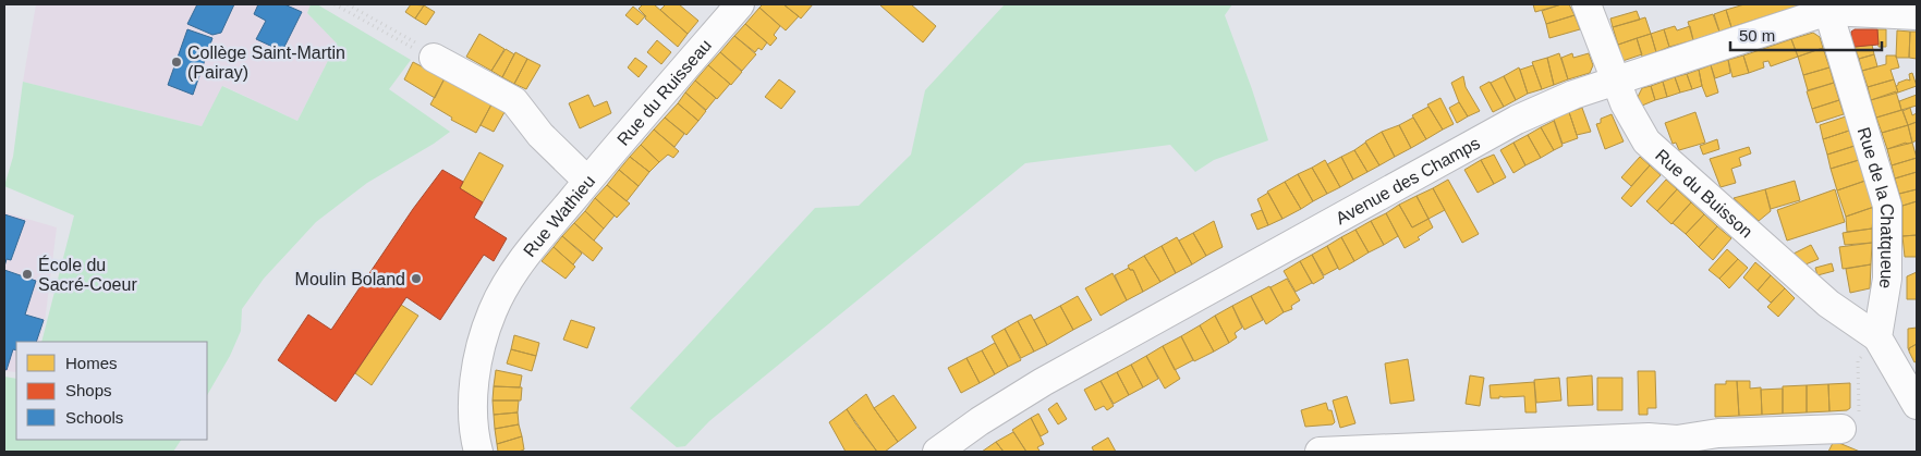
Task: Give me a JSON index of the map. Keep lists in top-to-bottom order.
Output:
{
  "streets": {
    "street": [
      "Rue du Ruisseau",
      "Avenue des Champs",
      "Rue du Buisson",
      "Rue de la Chatqueue",
      "Rue Wathieu"
    ]
  },
  "crossings": [
    ["Rue du Ruisseau", "Rue Wathieu"],
    ["Avenue des Champs", "Rue du Buisson"],
    ["Avenue des Champs", "Rue de la Chatqueue"],
    ["Rue du Buisson", "Rue de la Chatqueue"]
  ],
  "places": ["Collège Saint-Martin (Pairay)", "École du Sacré-Coeur", "Moulin Boland"],
  "legend": ["Homes", "Shops", "Schools"],
  "scale_bar": "50 m"
}
